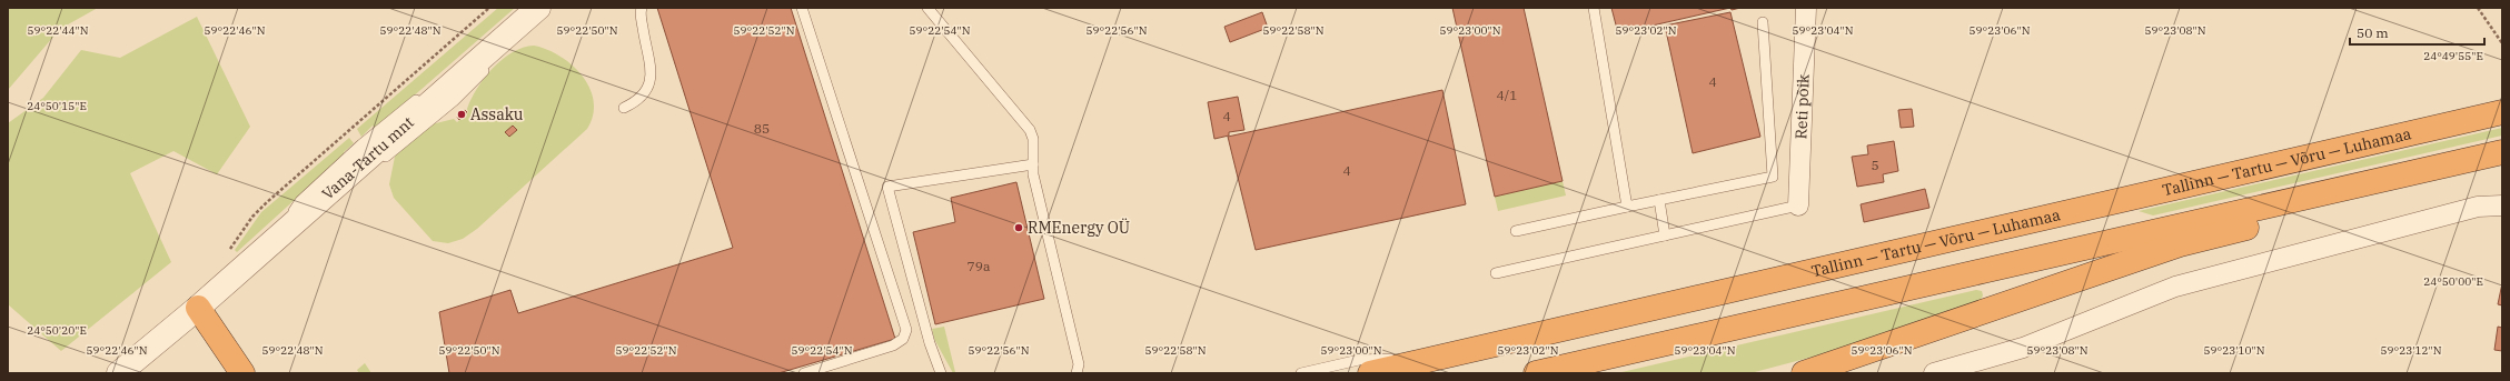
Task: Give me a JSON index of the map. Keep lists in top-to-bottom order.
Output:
{
  "streets": {
    "highway": ["Tallinn — Tartu — Võru — Luhamaa"],
    "street": ["Reti põik", "Vana-Tartu mnt"]
  },
  "places": ["Assaku", "RMEnergy OÜ"],
  "house_numbers": [
    "4",
    "4/1",
    "4",
    "85",
    "5",
    "4",
    "79a"
  ],
  "scale_bar": "50 m",
  "coordinates": [
    "59°22'48\"N",
    "59°22'56\"N",
    "59°23'08\"N",
    "59°22'44\"N",
    "59°22'46\"N",
    "59°22'50\"N",
    "59°22'52\"N",
    "59°22'54\"N",
    "59°22'58\"N",
    "59°23'00\"N",
    "59°23'02\"N",
    "59°23'04\"N",
    "59°23'06\"N",
    "24°49'55\"E",
    "24°50'15\"E",
    "24°50'00\"E",
    "24°50'20\"E",
    "59°23'10\"N",
    "59°23'12\"N"
  ]
}
